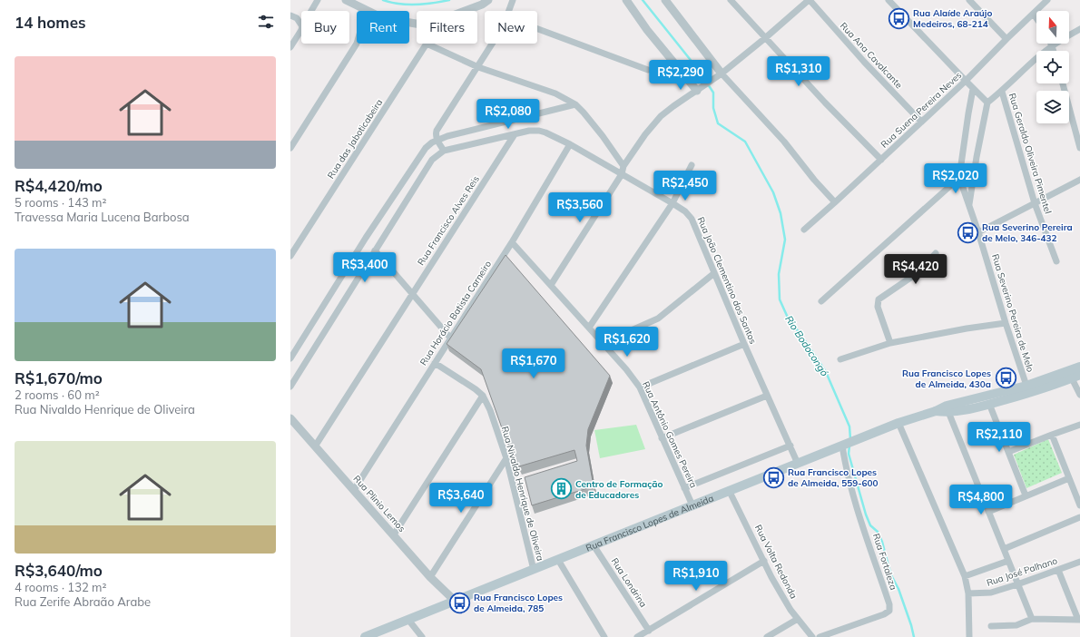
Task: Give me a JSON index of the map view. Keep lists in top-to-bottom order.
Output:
{
  "streets": {
    "main road": ["Rua Francisco Lopes de Almeida"],
    "street": [
      "Rua Ana Cavalcante",
      "Rua Suena Pereira Neves",
      "Rua das Jaboticabeira",
      "Rua Geraldo Oliveira Pimentel",
      "Rua Francisco Alves Reis",
      "Rua João Clementino dos Santos",
      "Rua Horácio Batista Carneiro",
      "Rua Severino Pereira de Melo",
      "Rua Antônio Gomes Pereira",
      "Rua Nivaldo Henrique de Oliveira",
      "Rua Plinio Lemos",
      "Rua Volta Redonda",
      "Rua Fortaleza",
      "Rua José Palhano",
      "Rua Londrina"
    ]
  },
  "crossings": [
    ["Rua Ana Cavalcante", "Rua Suena Pereira Neves"],
    ["Rua Francisco Alves Reis", "Rua João Clementino dos Santos"],
    ["Rua Francisco Alves Reis", "Rua Plinio Lemos"],
    ["Rua João Clementino dos Santos", "Rua Horácio Batista Carneiro"],
    ["Rua João Clementino dos Santos", "Rua Francisco Lopes de Almeida"],
    ["Rua Horácio Batista Carneiro", "Rua Antônio Gomes Pereira"],
    ["Rua Horácio Batista Carneiro", "Rua Nivaldo Henrique de Oliveira"],
    ["Rua Horácio Batista Carneiro", "Rua Plinio Lemos"],
    ["Rua Severino Pereira de Melo", "Rua Francisco Lopes de Almeida"],
    ["Rua Antônio Gomes Pereira", "Rua Francisco Lopes de Almeida"],
    ["Rua Nivaldo Henrique de Oliveira", "Rua Francisco Lopes de Almeida"],
    ["Rua Plinio Lemos", "Rua Francisco Lopes de Almeida"],
    ["Rua Francisco Lopes de Almeida", "Rua Volta Redonda"],
    ["Rua Francisco Lopes de Almeida", "Rua Fortaleza"],
    ["Rua Francisco Lopes de Almeida", "Rua Londrina"]
  ],
  "water": ["Rio Bodocongó"],
  "places": {
    "bus stop": [
      "Rua Alaíde Araújo Medeiros, 68-214",
      "Rua Severino Pereira de Melo, 346-432",
      "Rua Francisco Lopes de Almeida, 430a",
      "Rua Francisco Lopes de Almeida, 559-600",
      "Rua Francisco Lopes de Almeida, 785"
    ],
    "building": ["Centro de Formação de Educadores"]
  },
  "north": "top",
  "page": {
    "heading": "14 homes",
    "chip": [
      "Buy",
      "Rent",
      "Filters",
      "New"
    ],
    "list": [
      {
        "name": "R$4,420/mo",
        "note": "5 rooms · 143 m² · Travessa Maria Lucena Barbosa"
      },
      {
        "name": "R$1,670/mo",
        "note": "2 rooms · 60 m² · Rua Nivaldo Henrique de Oliveira"
      },
      {
        "name": "R$3,640/mo",
        "note": "4 rooms · 132 m² · Rua Zerife Abraão Arabe"
      }
    ],
    "price": [
      "R$1,310",
      "R$2,290",
      "R$2,080",
      "R$2,020",
      "R$2,450",
      "R$3,560",
      "R$3,400",
      "R$4,420",
      "R$1,620",
      "R$1,670",
      "R$2,110",
      "R$3,640",
      "R$4,800",
      "R$1,910"
    ]
  }
}
